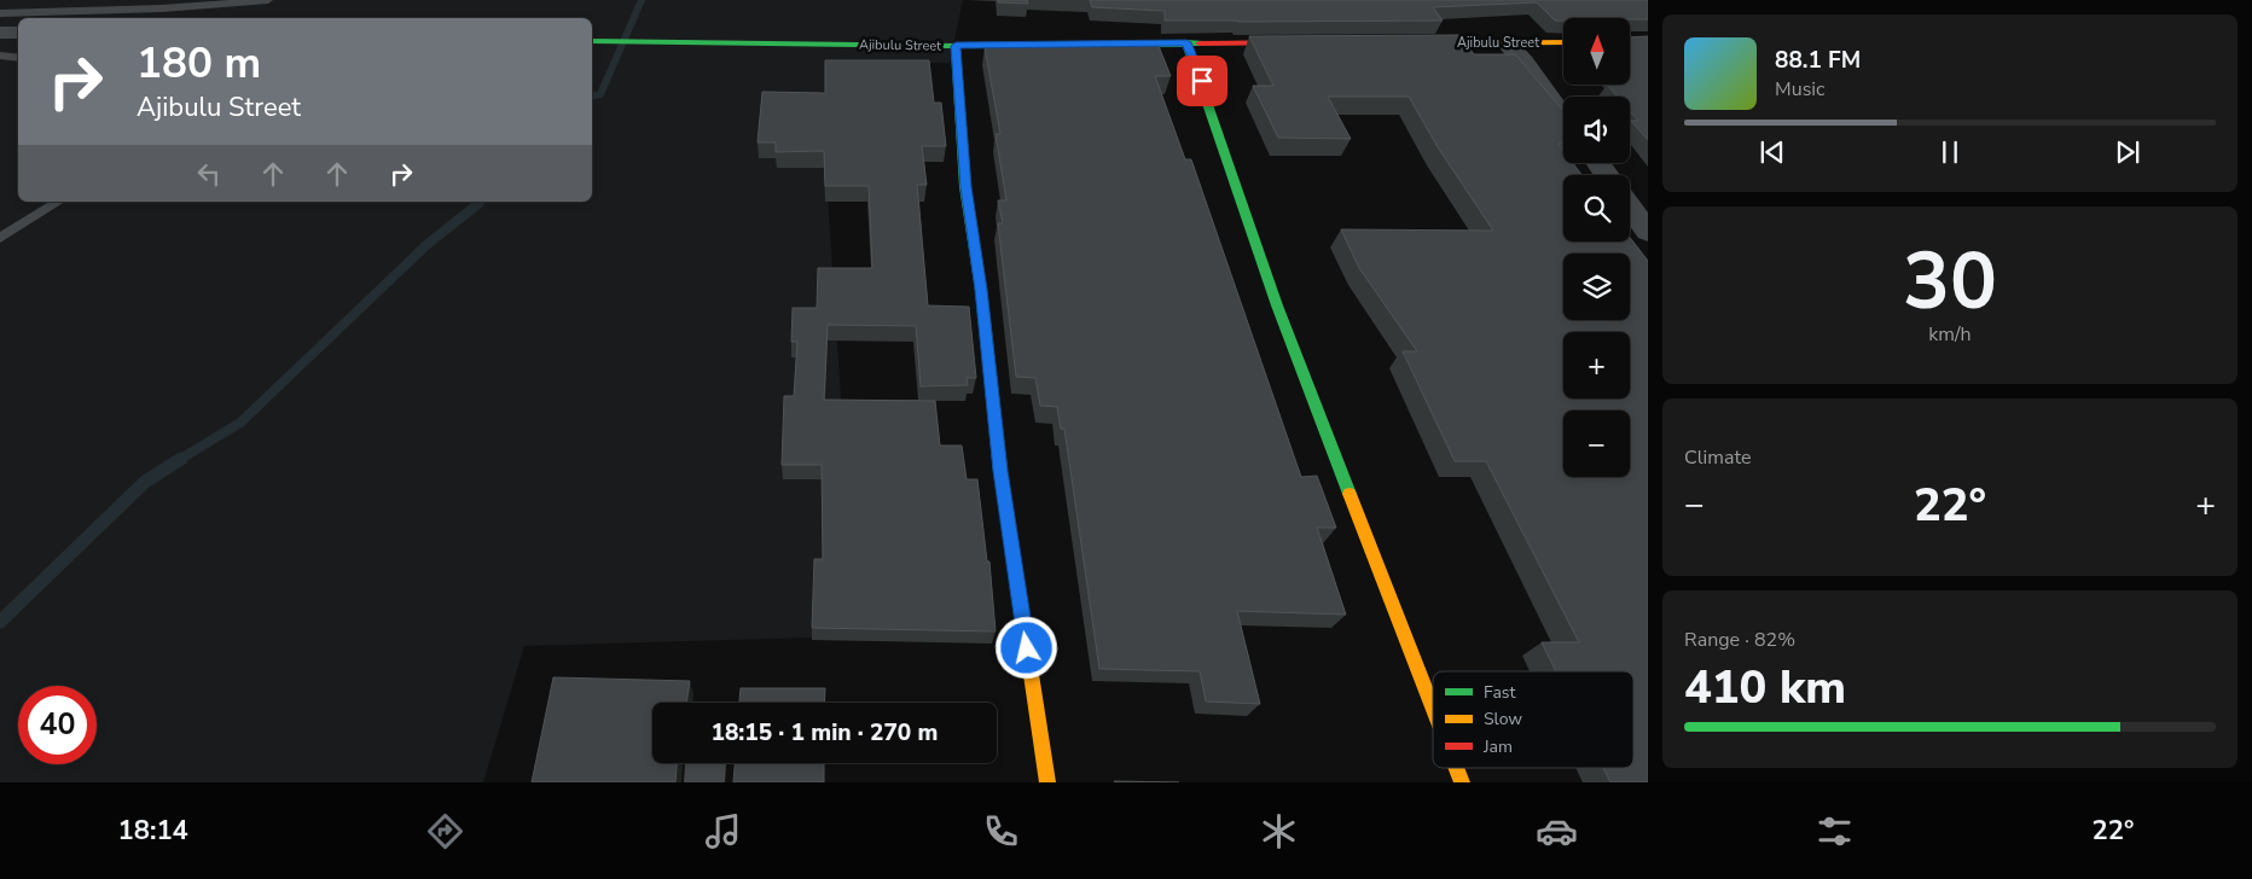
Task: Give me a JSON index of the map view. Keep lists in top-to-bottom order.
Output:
{
  "streets": {
    "street": ["Ajibulu Street"]
  },
  "legend": ["Fast", "Slow", "Jam"],
  "north": "top",
  "page": {
    "map_buttons": ["+", "−"],
    "turn": ["180 m", "Ajibulu Street"],
    "song": ["88.1 FM", "Music"],
    "tile": [
      ["30", "km/h"],
      "Climate",
      ["Range · 82%", "410 km"]
    ],
    "heat": ["−", "22°", "+"],
    "limit": "40",
    "trip": "18:15 · 1 min · 270 m",
    "tabs": ["18:14", "22°"]
  }
}
